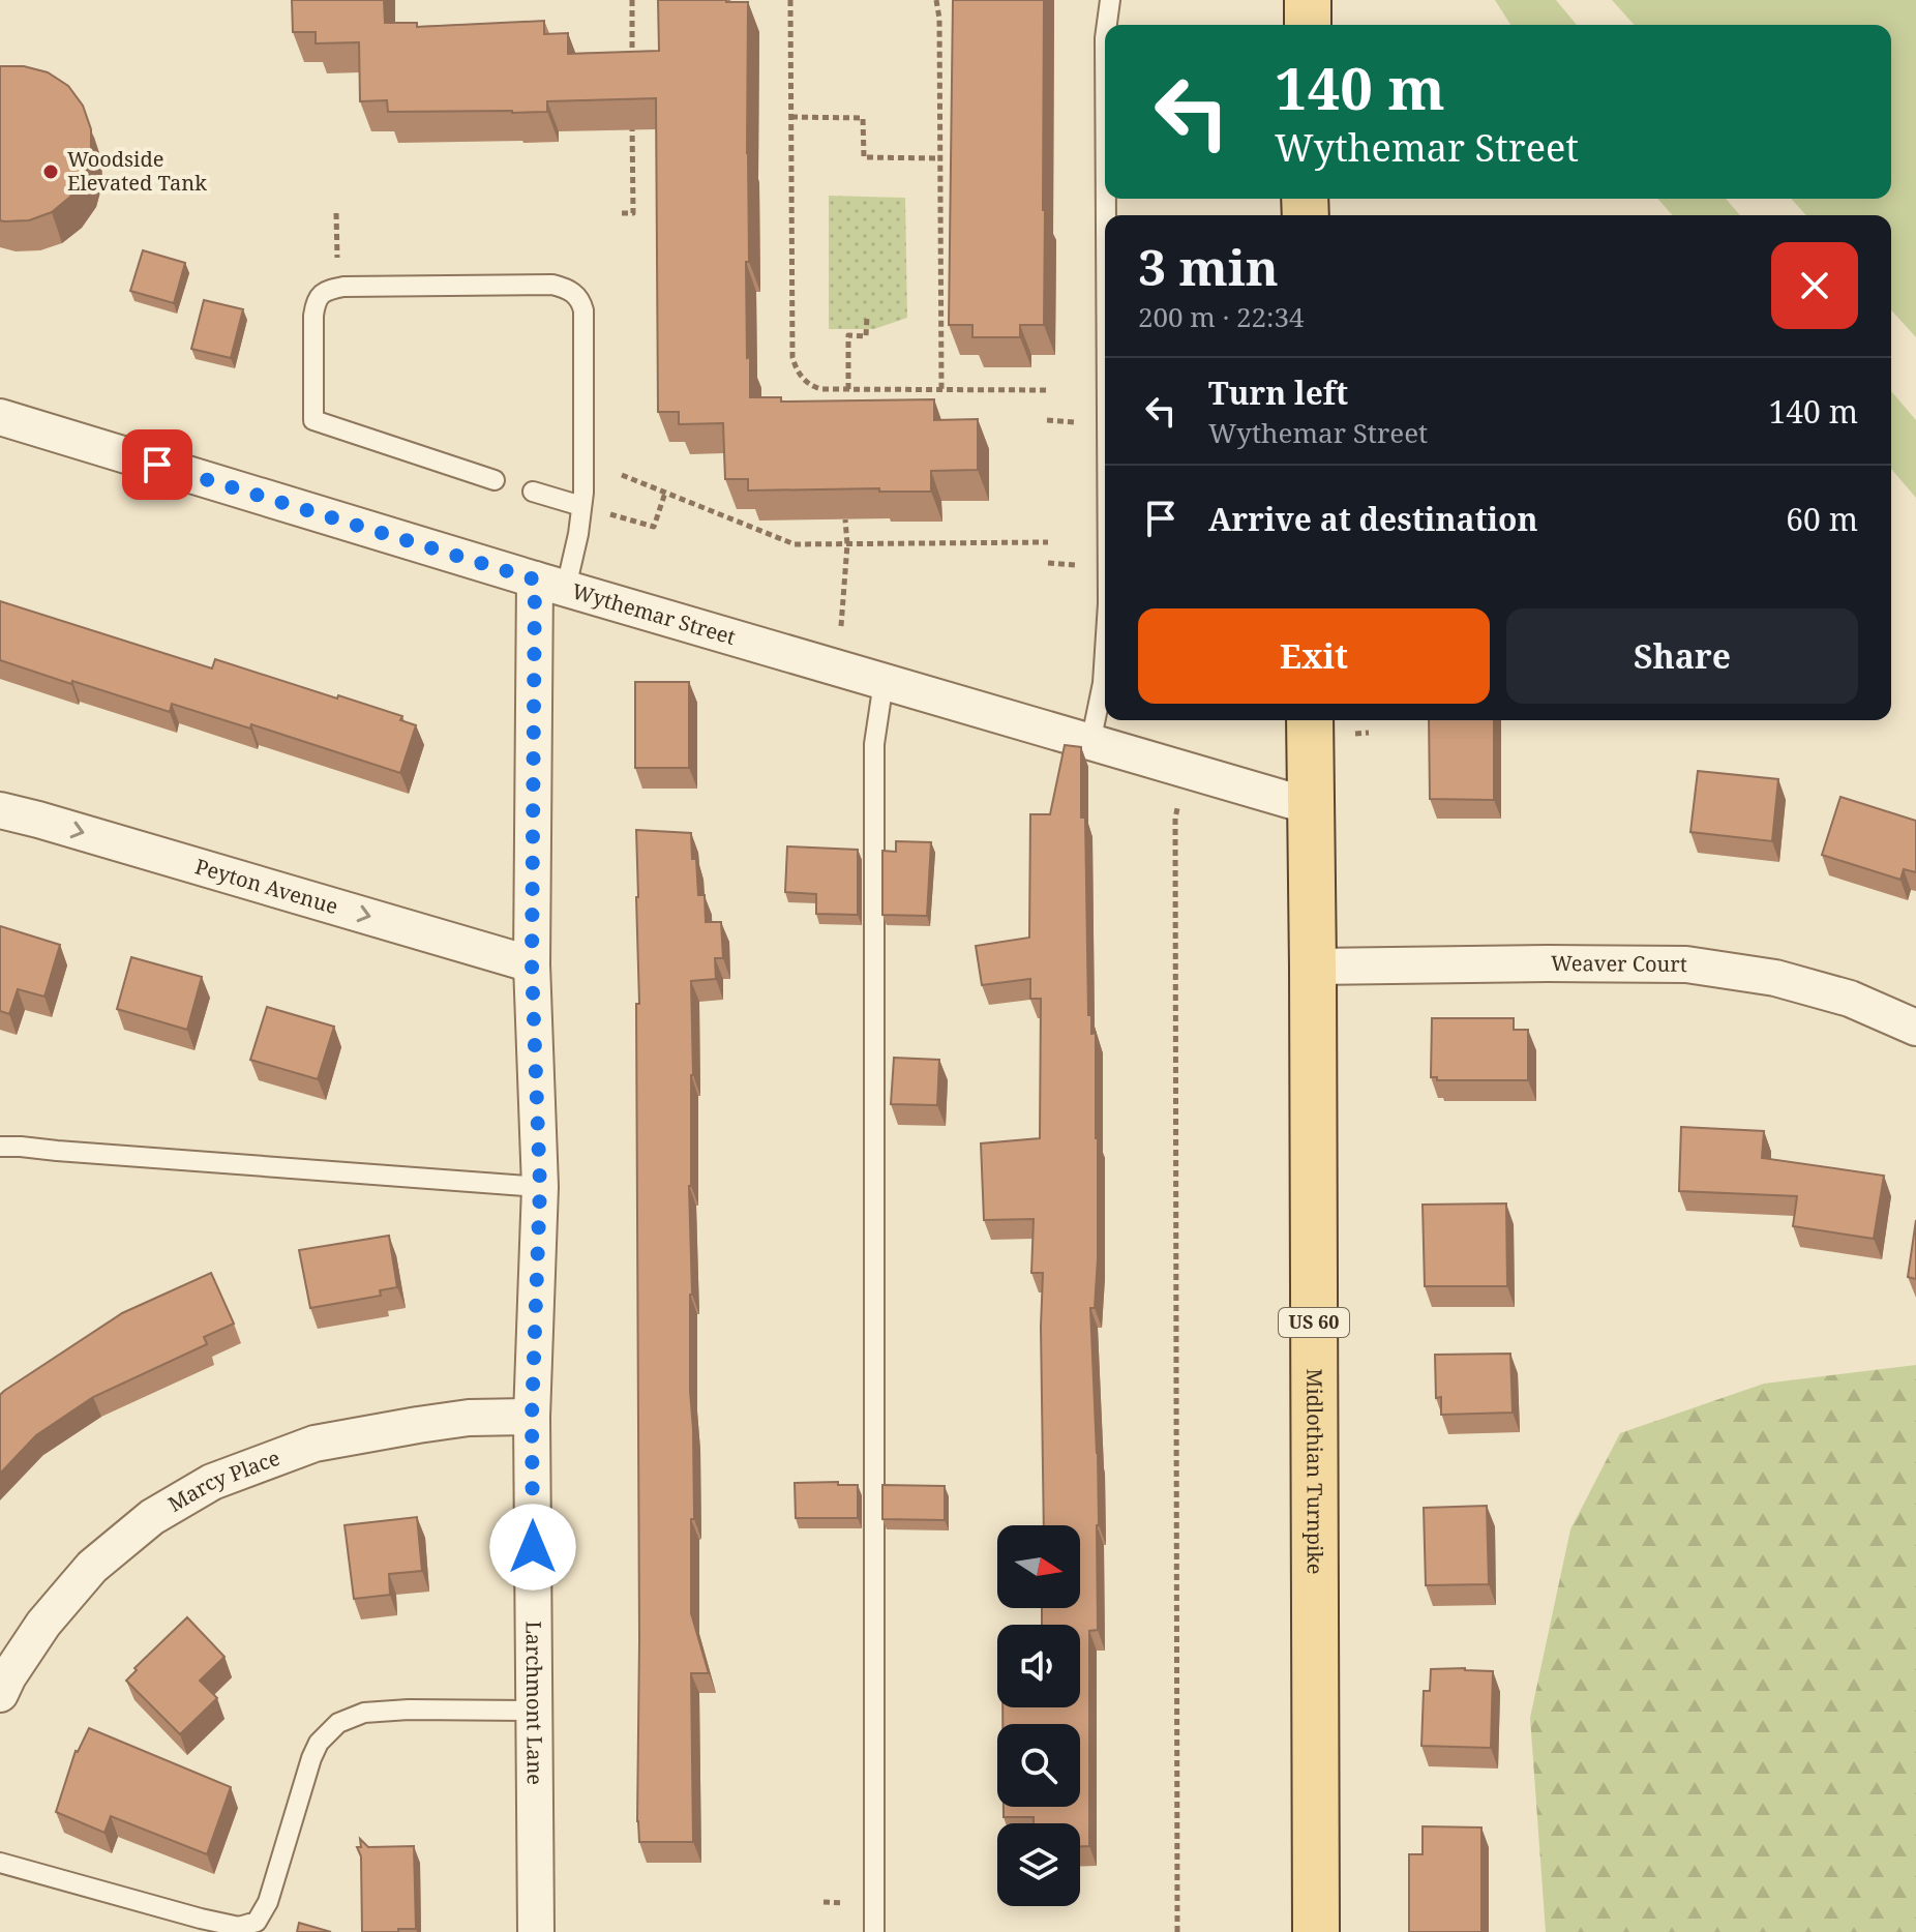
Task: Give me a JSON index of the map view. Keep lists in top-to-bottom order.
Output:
{
  "streets": {
    "main road": ["US 60", "Midlothian Turnpike"],
    "street": [
      "Wythemar Street",
      "Peyton Avenue",
      "Weaver Court",
      "Marcy Place",
      "Larchmont Lane"
    ]
  },
  "crossings": [
    ["Wythemar Street", "Midlothian Turnpike"],
    ["Wythemar Street", "Larchmont Lane"],
    ["Peyton Avenue", "Larchmont Lane"],
    ["Weaver Court", "Midlothian Turnpike"],
    ["Marcy Place", "Larchmont Lane"]
  ],
  "one_way": ["Peyton Avenue"],
  "places": ["Woodside Elevated Tank"],
  "north": "right",
  "page": {
    "turn": ["140 m", "Wythemar Street"],
    "heading": ["3 min", "200 m · 22:34"],
    "list": [
      {
        "name": "Turn left",
        "note": "Wythemar Street",
        "value": "140 m"
      },
      {
        "name": "Arrive at destination",
        "value": "60 m"
      }
    ],
    "buttons": ["Exit", "Share"]
  }
}
